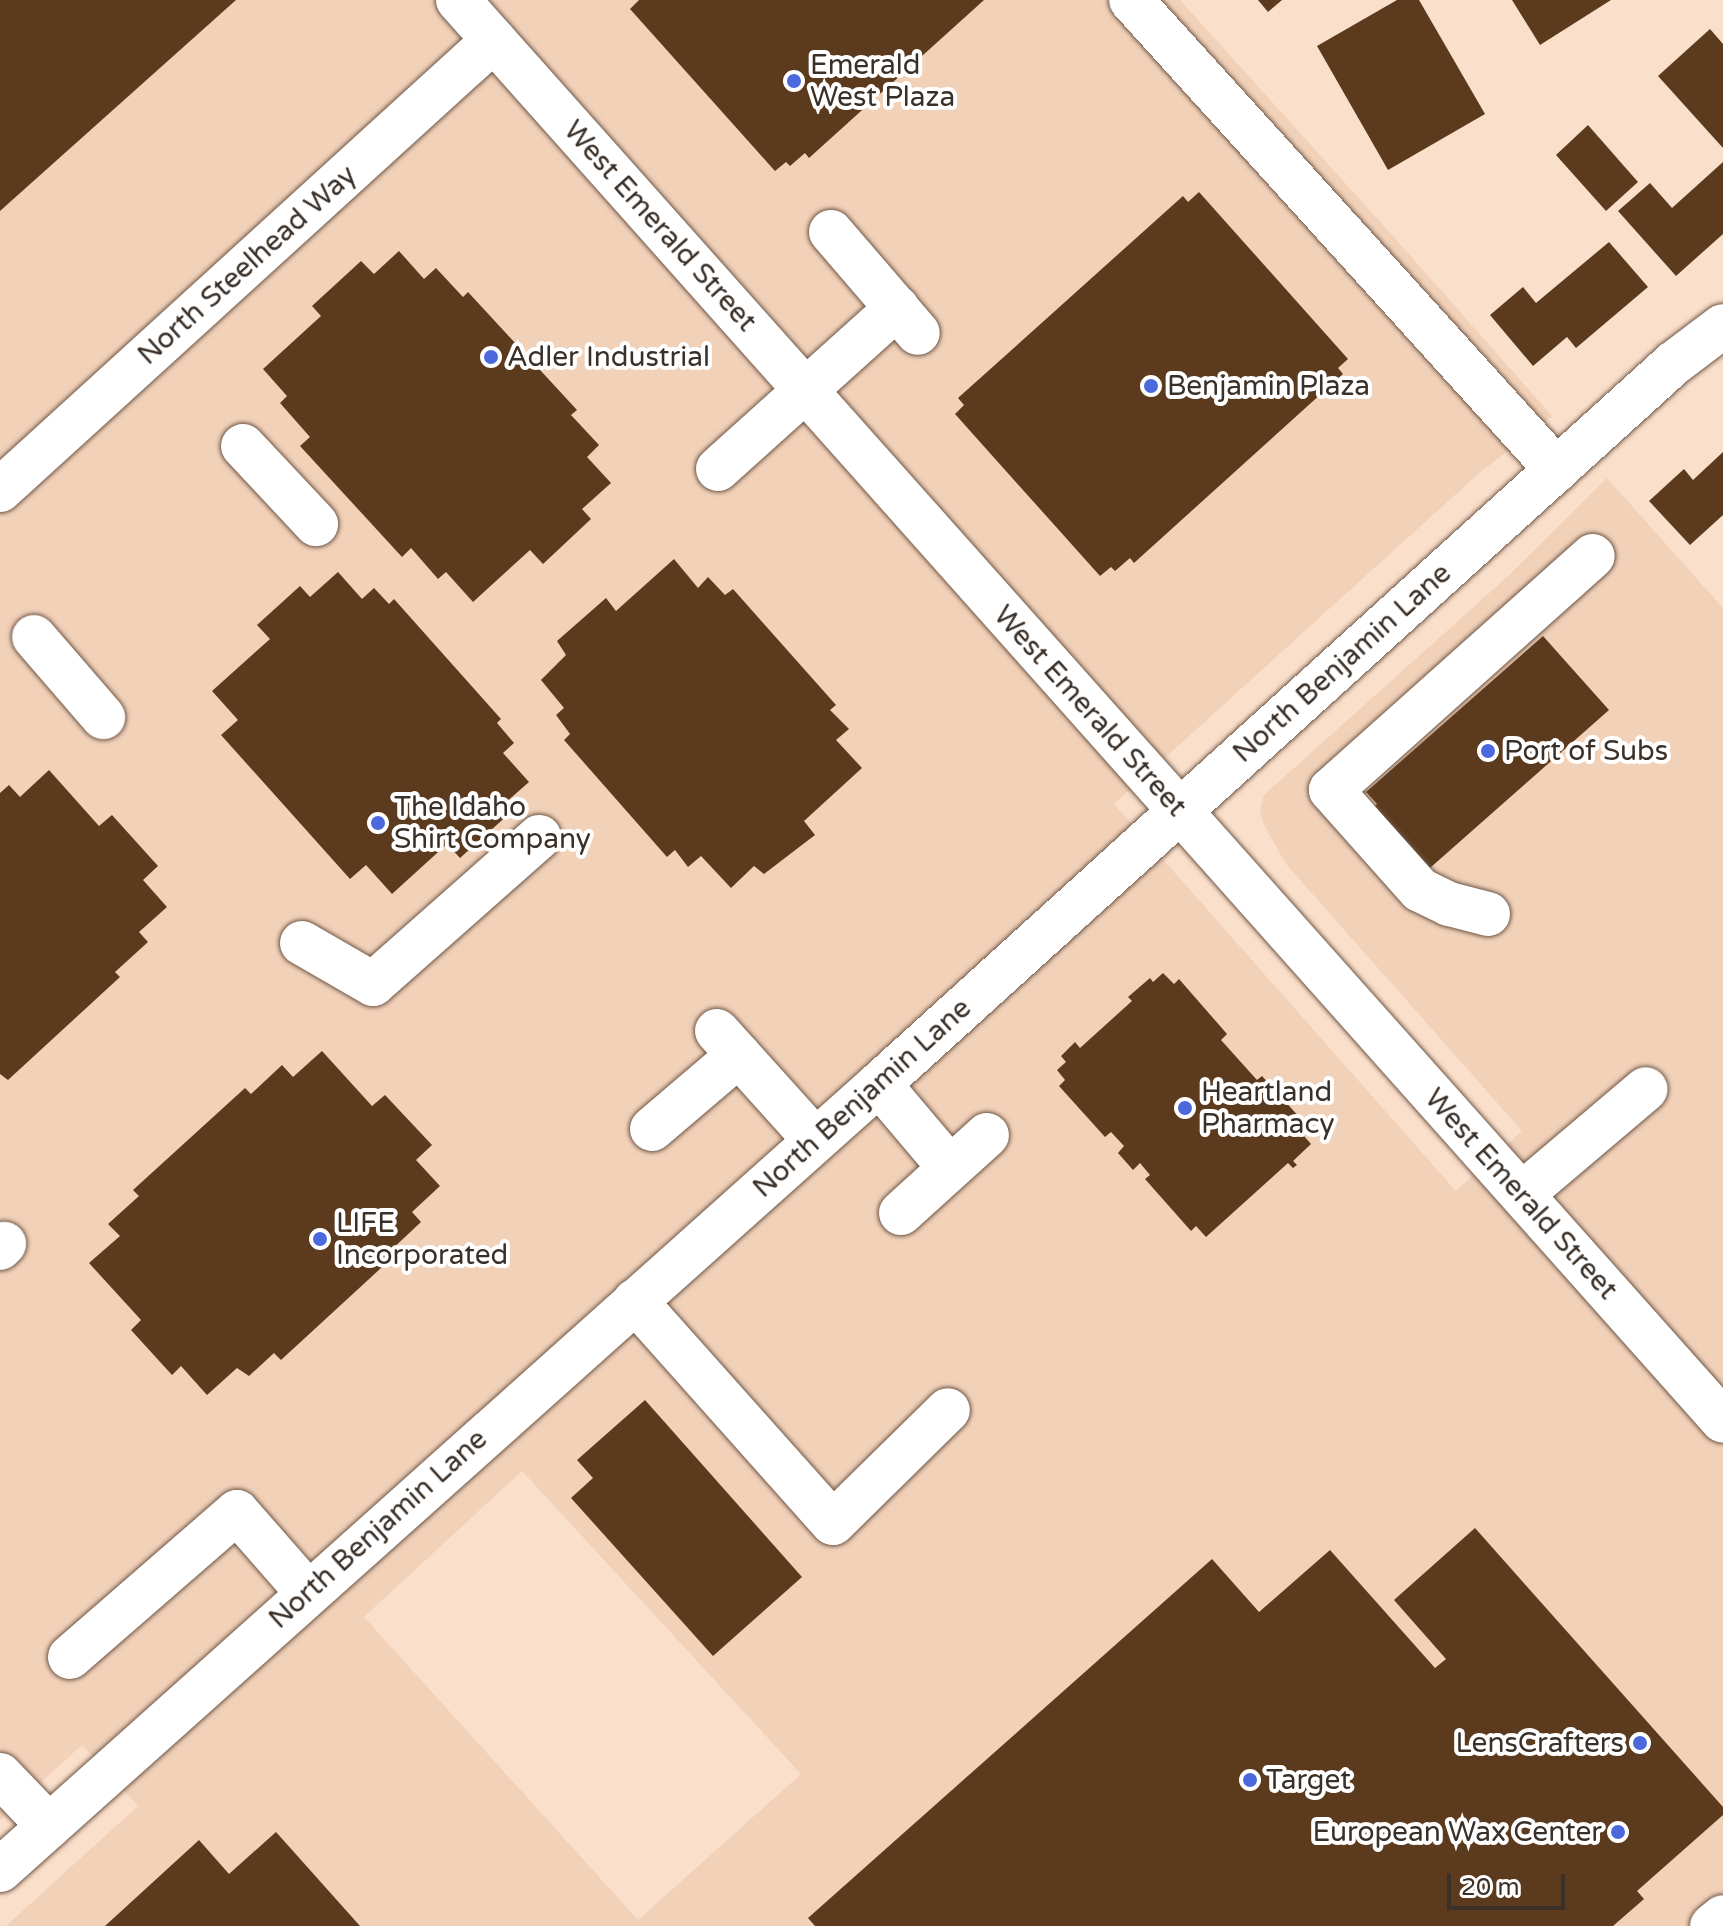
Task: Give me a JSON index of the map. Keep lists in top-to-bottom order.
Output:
{
  "streets": {
    "street": ["West Emerald Street", "North Steelhead Way", "North Benjamin Lane"]
  },
  "crossings": [
    ["West Emerald Street", "North Steelhead Way"],
    ["West Emerald Street", "North Benjamin Lane"]
  ],
  "places": [
    "Emerald West Plaza",
    "Adler Industrial",
    "Benjamin Plaza",
    "Port of Subs",
    "The Idaho Shirt Company",
    "Heartland Pharmacy",
    "LIFE Incorporated",
    "LensCrafters",
    "Target",
    "European Wax Center"
  ],
  "scale_bar": "20 m"
}
